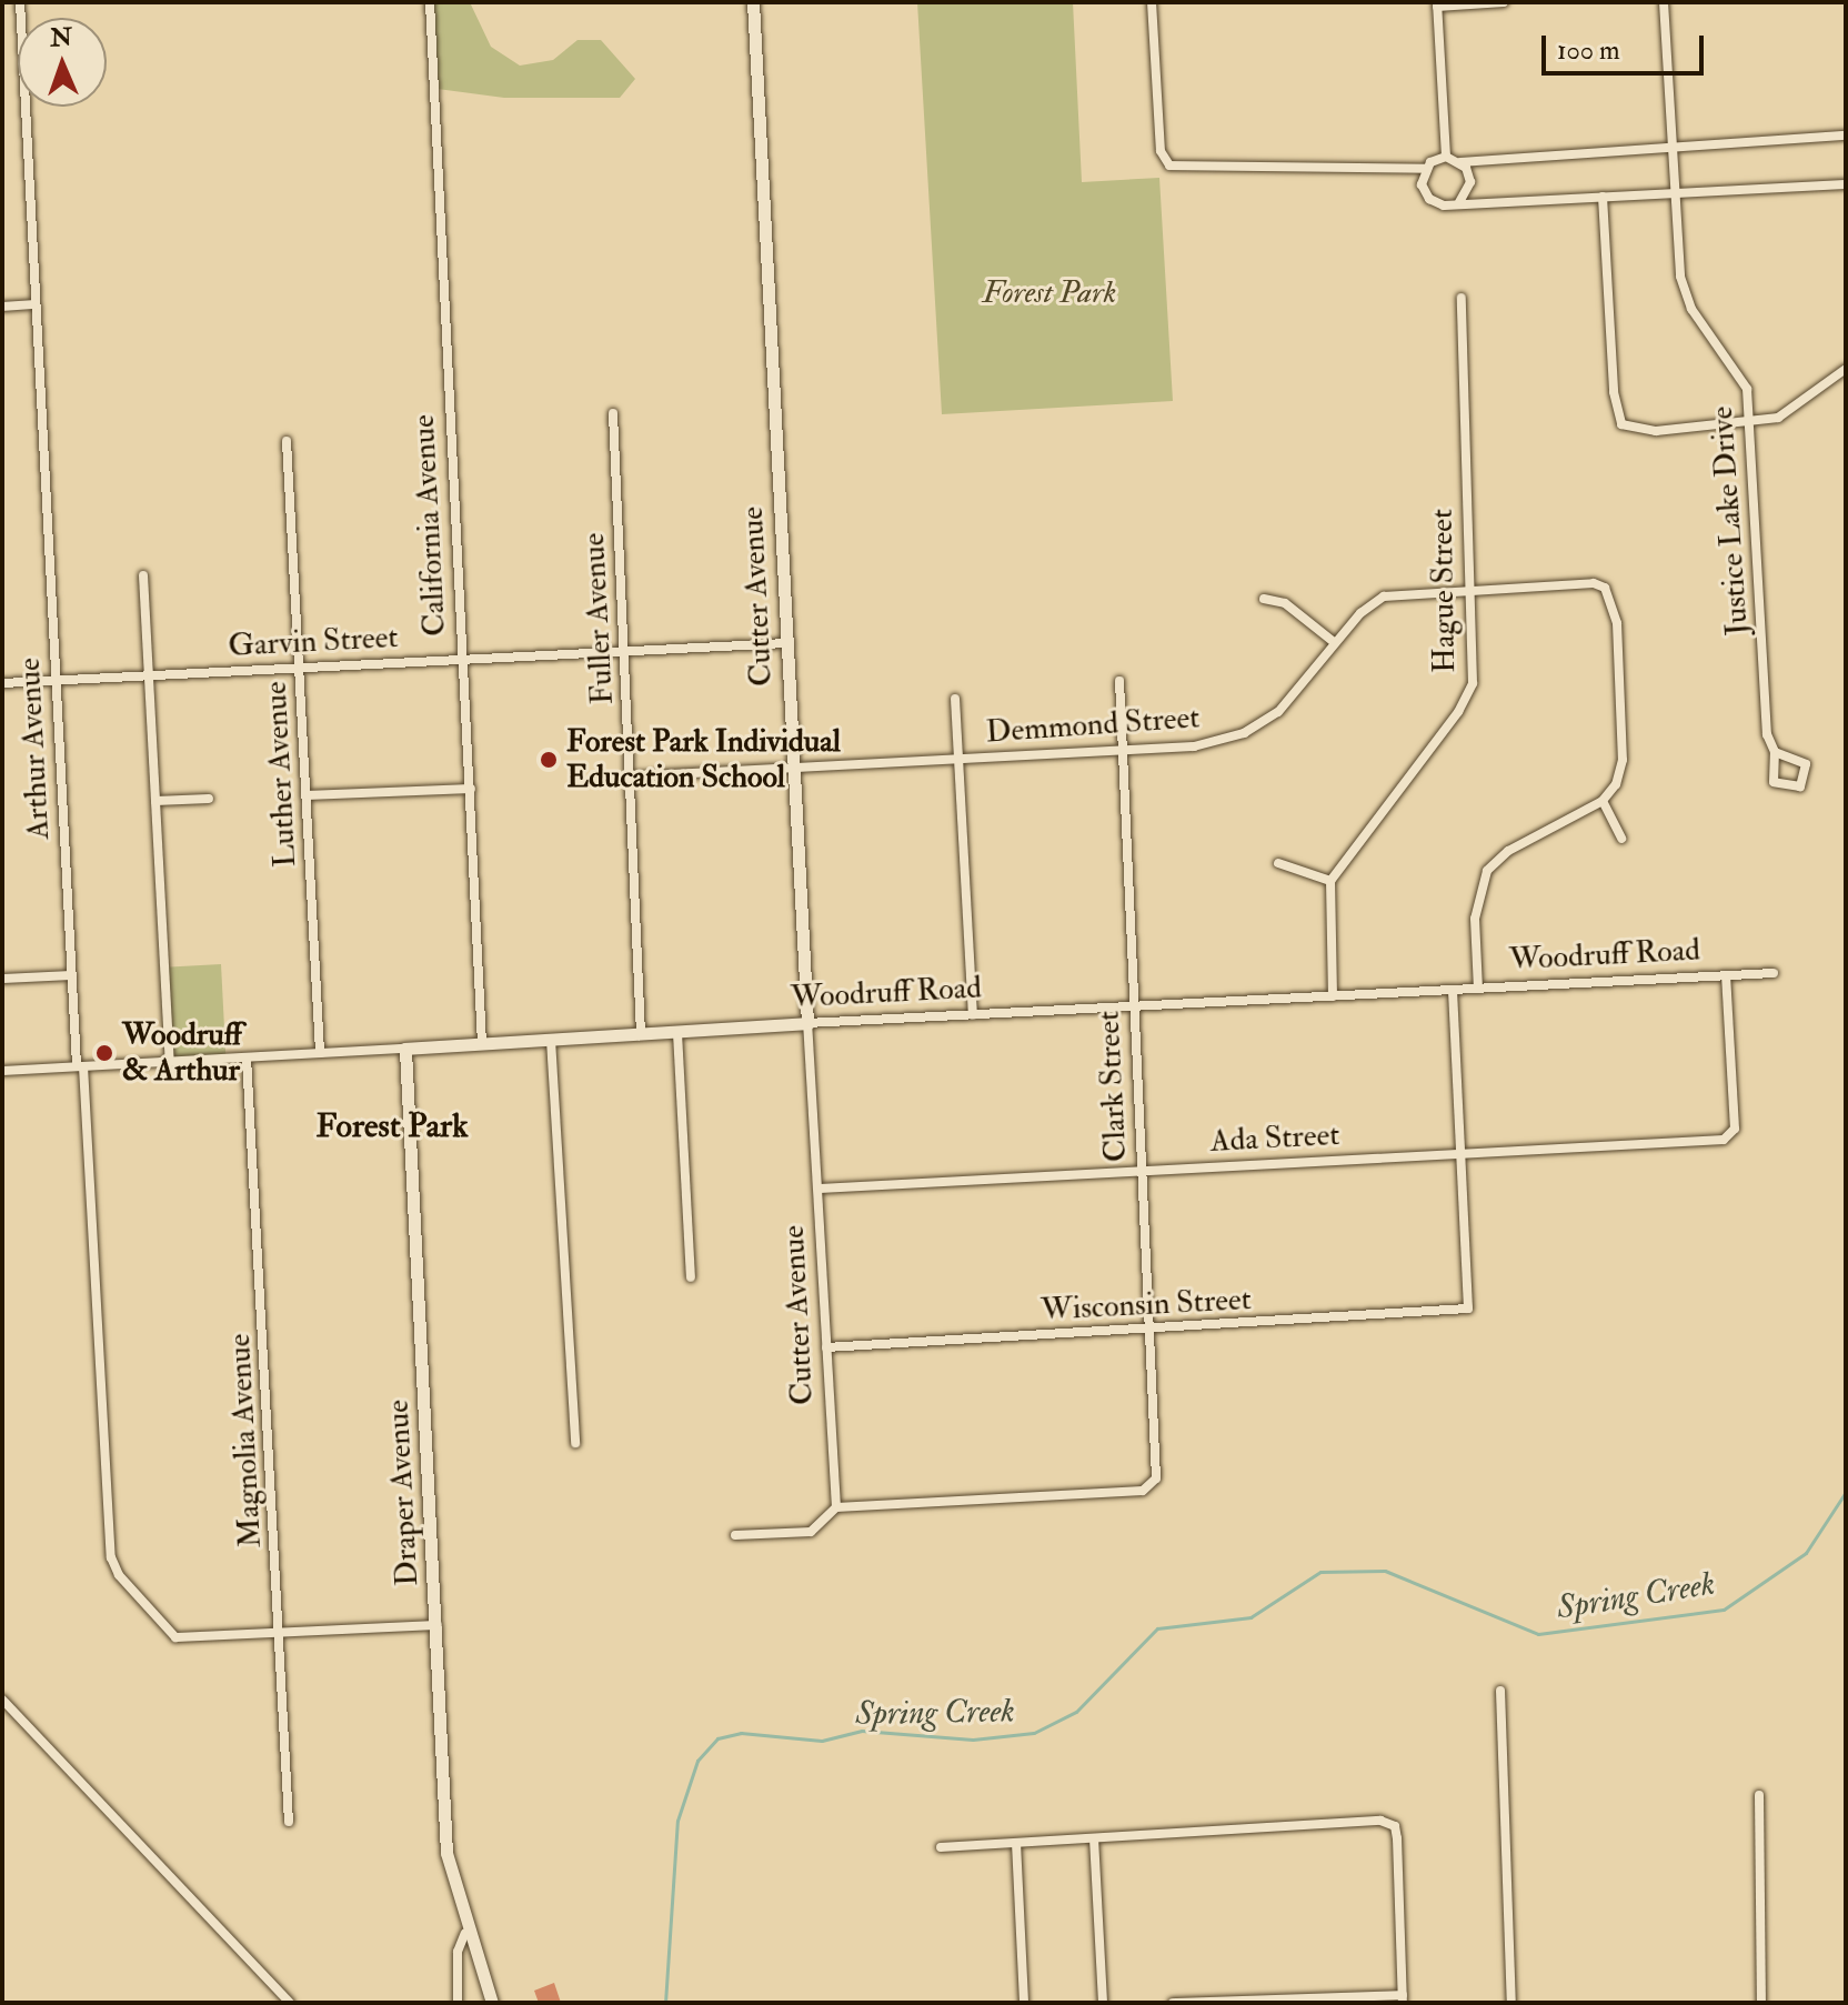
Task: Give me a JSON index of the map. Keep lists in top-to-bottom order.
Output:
{
  "streets": {
    "street": [
      "Justice Lake Drive",
      "California Avenue",
      "Hague Street",
      "Cutter Avenue",
      "Fuller Avenue",
      "Garvin Street",
      "Demmond Street",
      "Arthur Avenue",
      "Luther Avenue",
      "Woodruff Road",
      "Clark Street",
      "Ada Street",
      "Wisconsin Street",
      "Magnolia Avenue",
      "Draper Avenue"
    ]
  },
  "crossings": [
    ["California Avenue", "Garvin Street"],
    ["California Avenue", "Woodruff Road"],
    ["Hague Street", "Demmond Street"],
    ["Cutter Avenue", "Garvin Street"],
    ["Cutter Avenue", "Demmond Street"],
    ["Cutter Avenue", "Woodruff Road"],
    ["Cutter Avenue", "Clark Street"],
    ["Cutter Avenue", "Ada Street"],
    ["Cutter Avenue", "Wisconsin Street"],
    ["Fuller Avenue", "Garvin Street"],
    ["Fuller Avenue", "Demmond Street"],
    ["Fuller Avenue", "Woodruff Road"],
    ["Garvin Street", "Arthur Avenue"],
    ["Garvin Street", "Luther Avenue"],
    ["Demmond Street", "Clark Street"],
    ["Arthur Avenue", "Woodruff Road"],
    ["Arthur Avenue", "Magnolia Avenue"],
    ["Luther Avenue", "Woodruff Road"],
    ["Woodruff Road", "Clark Street"],
    ["Woodruff Road", "Ada Street"],
    ["Woodruff Road", "Magnolia Avenue"],
    ["Woodruff Road", "Draper Avenue"],
    ["Clark Street", "Ada Street"],
    ["Clark Street", "Wisconsin Street"],
    ["Ada Street", "Wisconsin Street"]
  ],
  "districts": ["Forest Park"],
  "water": ["Spring Creek"],
  "parks": ["Forest Park"],
  "places": ["Forest Park Individual Education School", "Woodruff & Arthur"],
  "scale_bar": "100 m",
  "north": "top"
}
